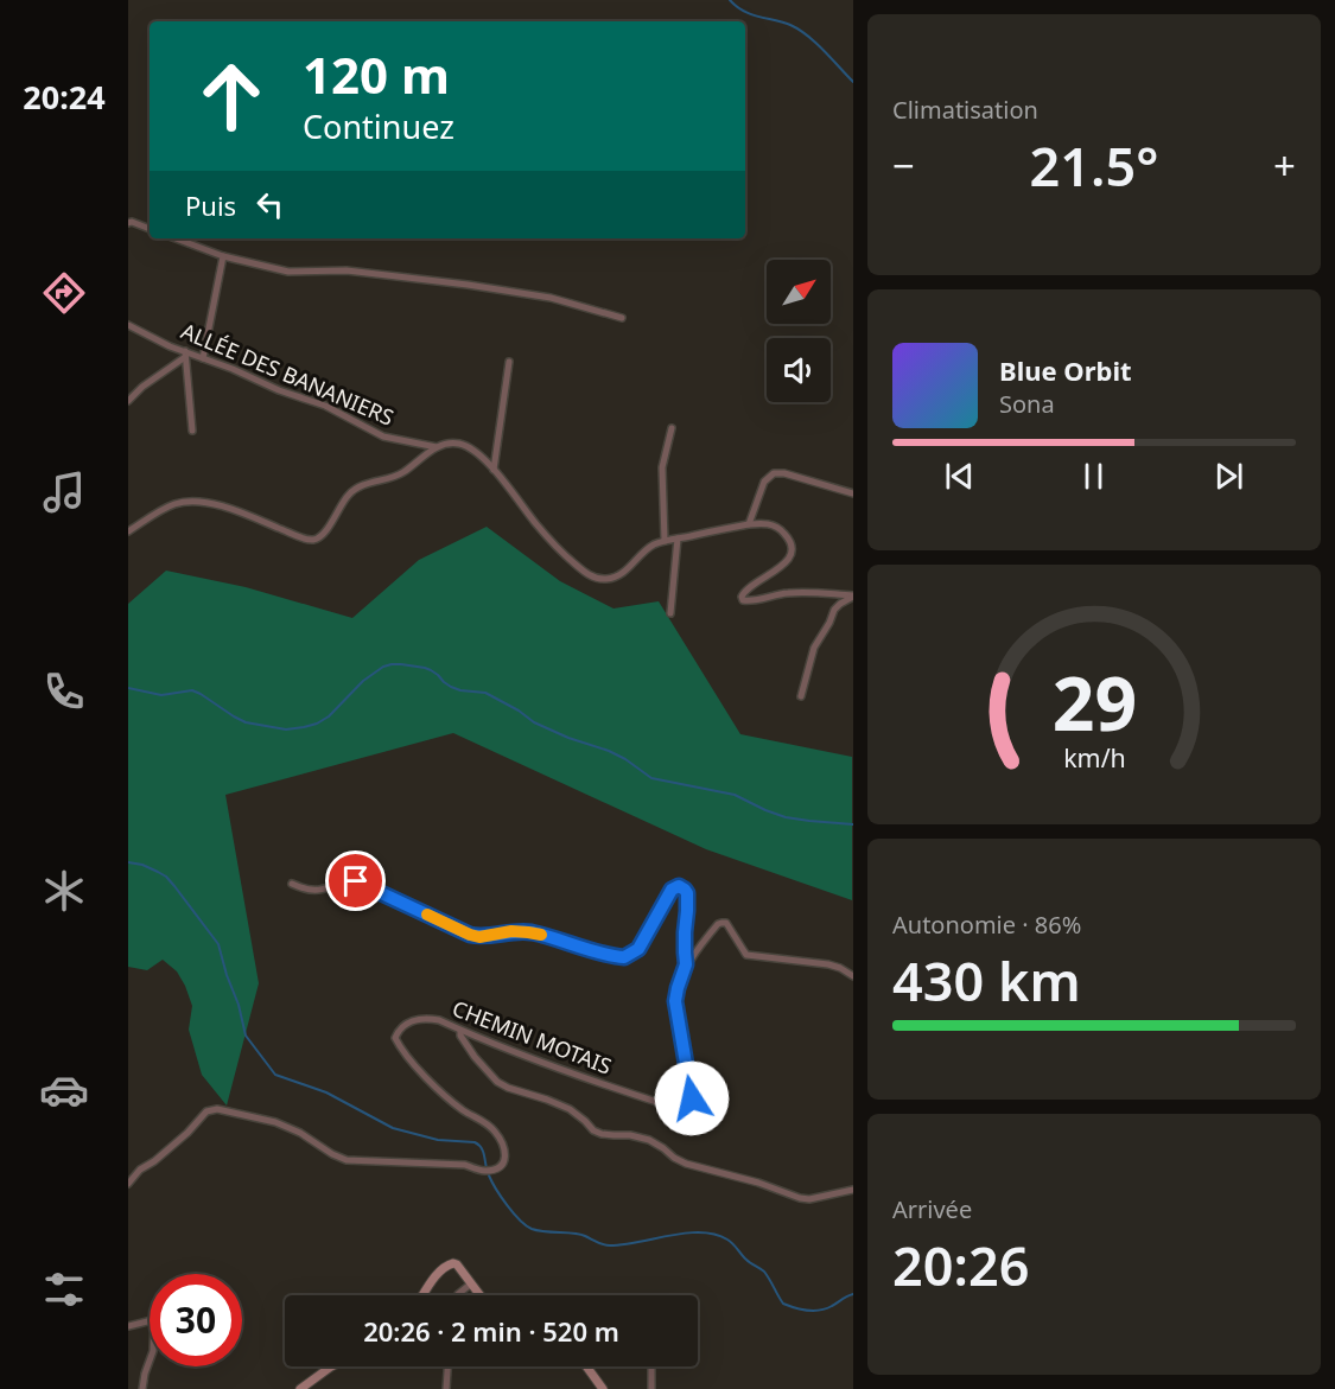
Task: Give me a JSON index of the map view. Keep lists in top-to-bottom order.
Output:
{
  "streets": {
    "street": ["ALLÉE DES BANANIERS", "CHEMIN MOTAIS"]
  },
  "north": "top right",
  "page": {
    "tabs": "20:24",
    "tile": [
      "Climatisation",
      ["Autonomie · 86%", "430 km"],
      ["Arrivée", "20:26"]
    ],
    "turn": ["120 m", "Continuez"],
    "heat": ["−", "21.5°", "+"],
    "then": "Puis",
    "song": ["Blue Orbit", "Sona"],
    "limit": "30",
    "trip": "20:26 · 2 min · 520 m",
    "gauge": ["29", "km/h"]
  }
}
